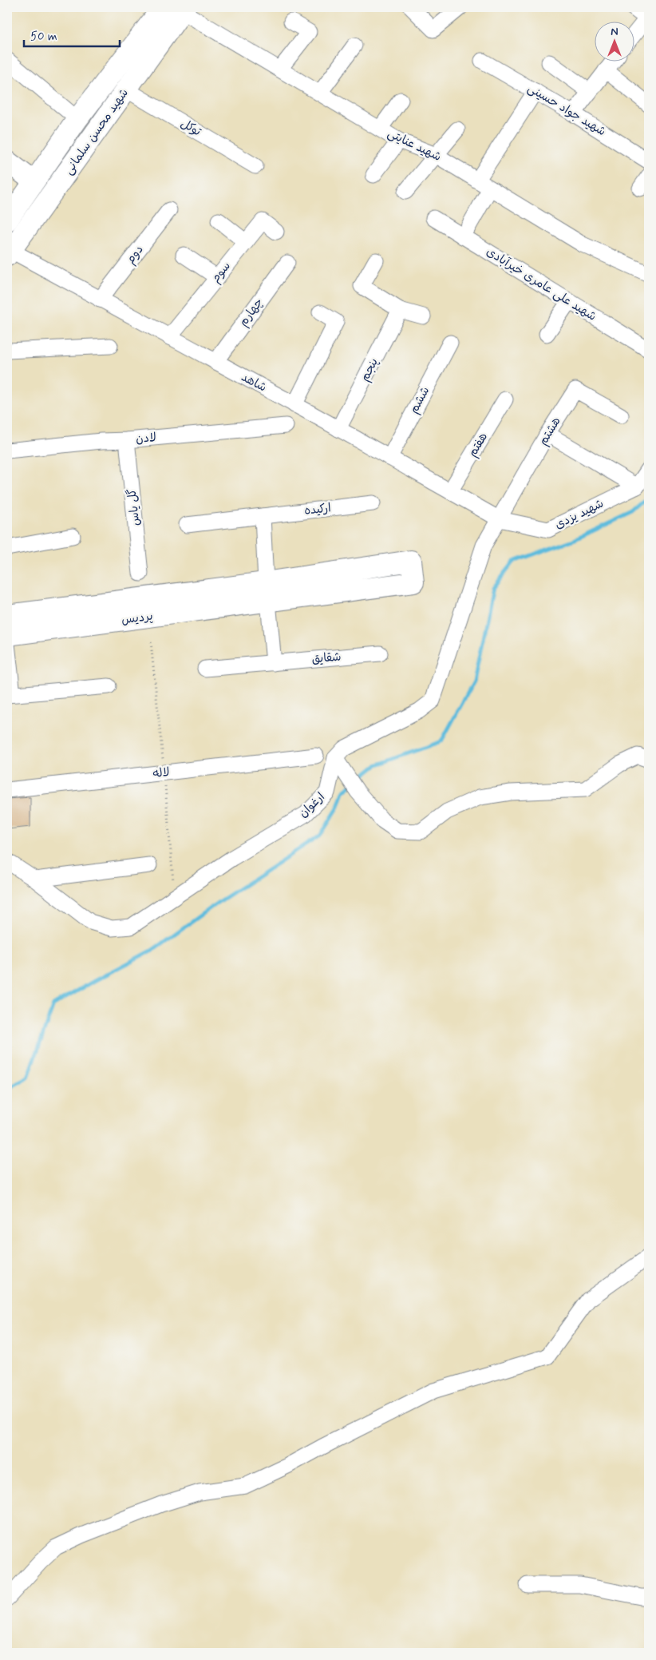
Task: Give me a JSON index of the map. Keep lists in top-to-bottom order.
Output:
{
  "streets": {
    "street": [
      "شهید جواد حسینی",
      "توکل",
      "شهید محسن سلمانی",
      "شهید عنایتی",
      "دوم",
      "سوم",
      "شهید علی عامری خیرآبادی",
      "چهارم",
      "پنجم",
      "شاهد",
      "ششم",
      "هشتم",
      "لادن",
      "هفتم",
      "گل یاس",
      "ارکیده",
      "شهید یزدی",
      "پردیس",
      "شقایق",
      "لاله",
      "ارغوان"
    ]
  },
  "crossings": [
    ["توکل", "شهید محسن سلمانی"],
    ["شهید محسن سلمانی", "شهید عنایتی"],
    ["شهید محسن سلمانی", "شاهد"],
    ["دوم", "شاهد"],
    ["سوم", "شاهد"],
    ["چهارم", "شاهد"],
    ["پنجم", "شاهد"],
    ["شاهد", "ششم"],
    ["شاهد", "هشتم"],
    ["شاهد", "هفتم"],
    ["شاهد", "شهید یزدی"],
    ["هشتم", "شهید یزدی"],
    ["لادن", "گل یاس"]
  ],
  "scale_bar": "50 m",
  "north": "top"
}
